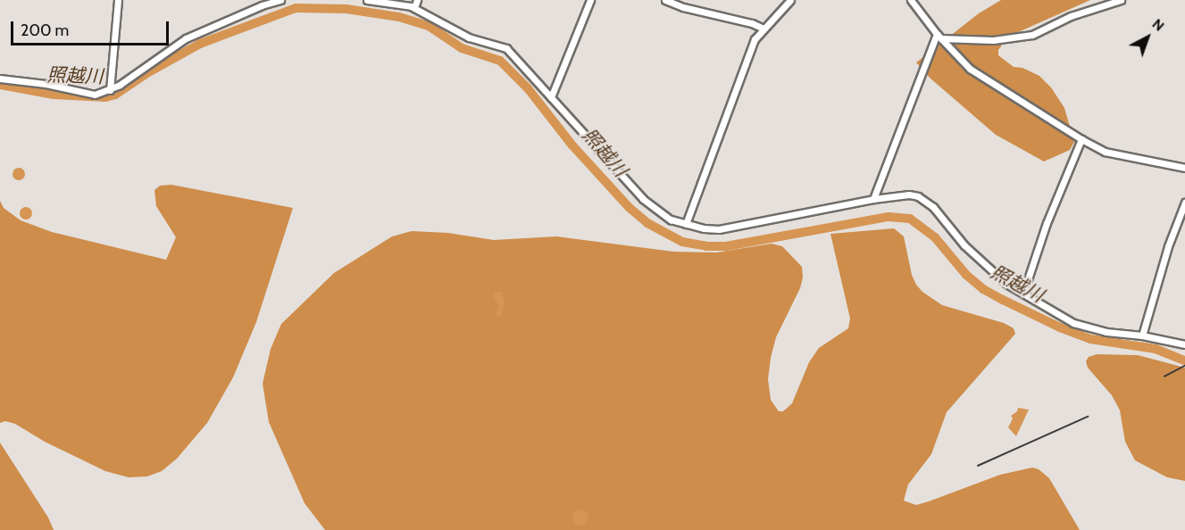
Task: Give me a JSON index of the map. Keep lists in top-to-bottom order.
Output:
{
  "water": ["照越川"],
  "scale_bar": "200 m",
  "north": "top right"
}
